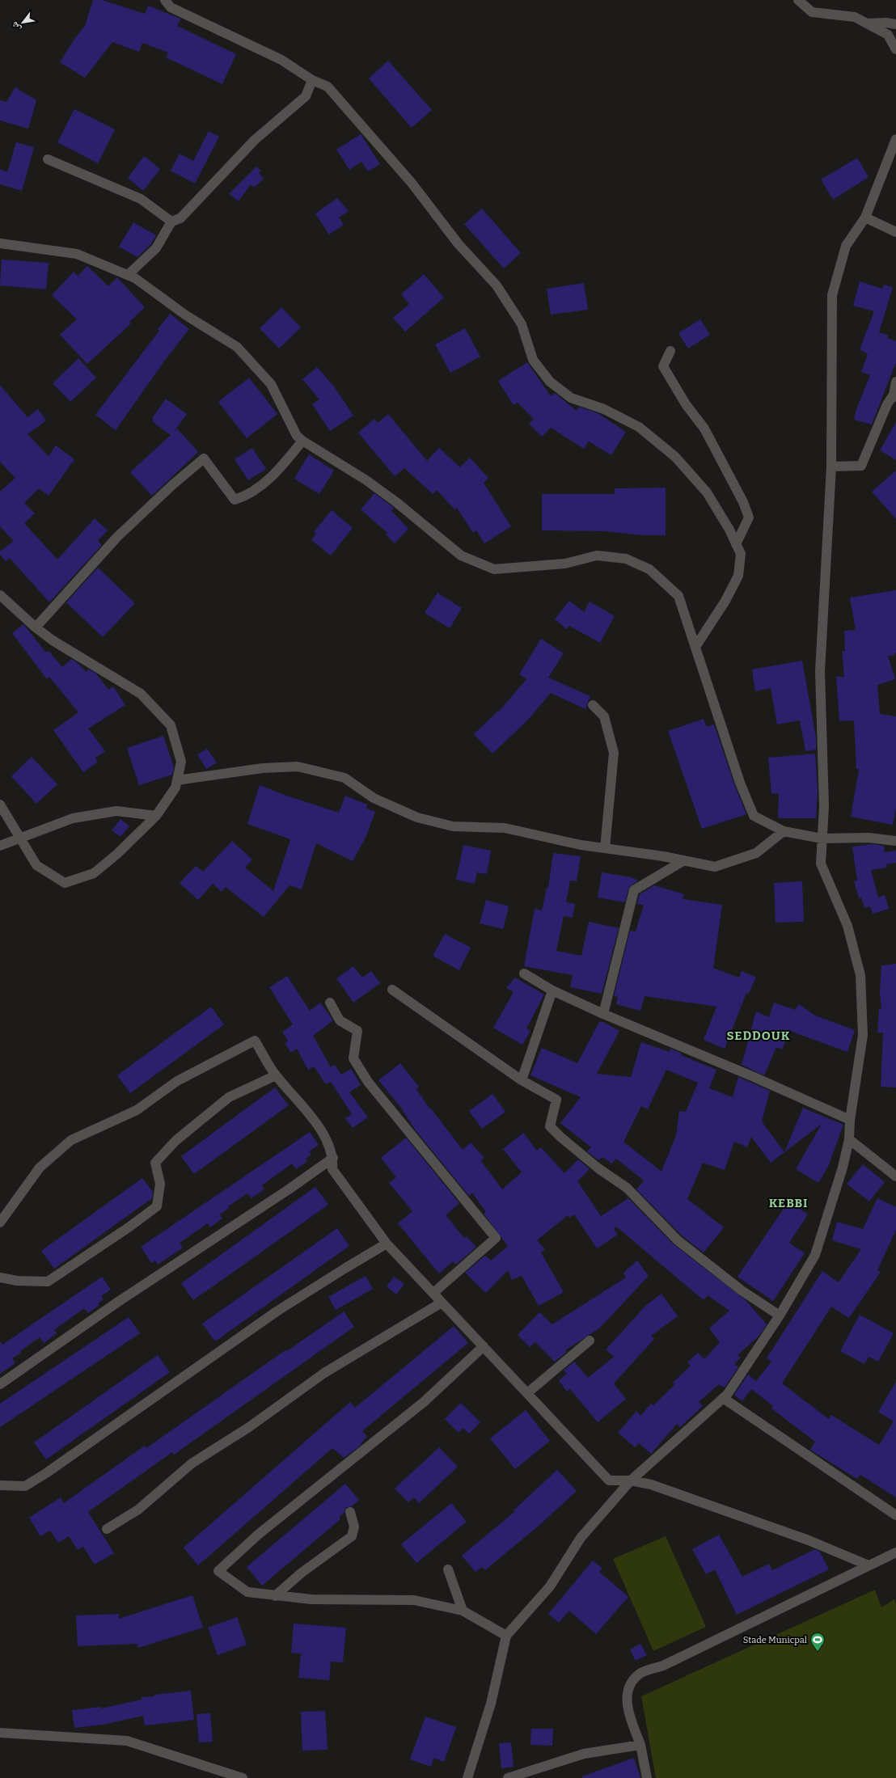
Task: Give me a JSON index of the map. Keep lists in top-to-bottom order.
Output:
{
  "districts": ["SEDDOUK", "KEBBI"],
  "places": {
    "sports": ["Stade Municpal"]
  },
  "north": "bottom left"
}
